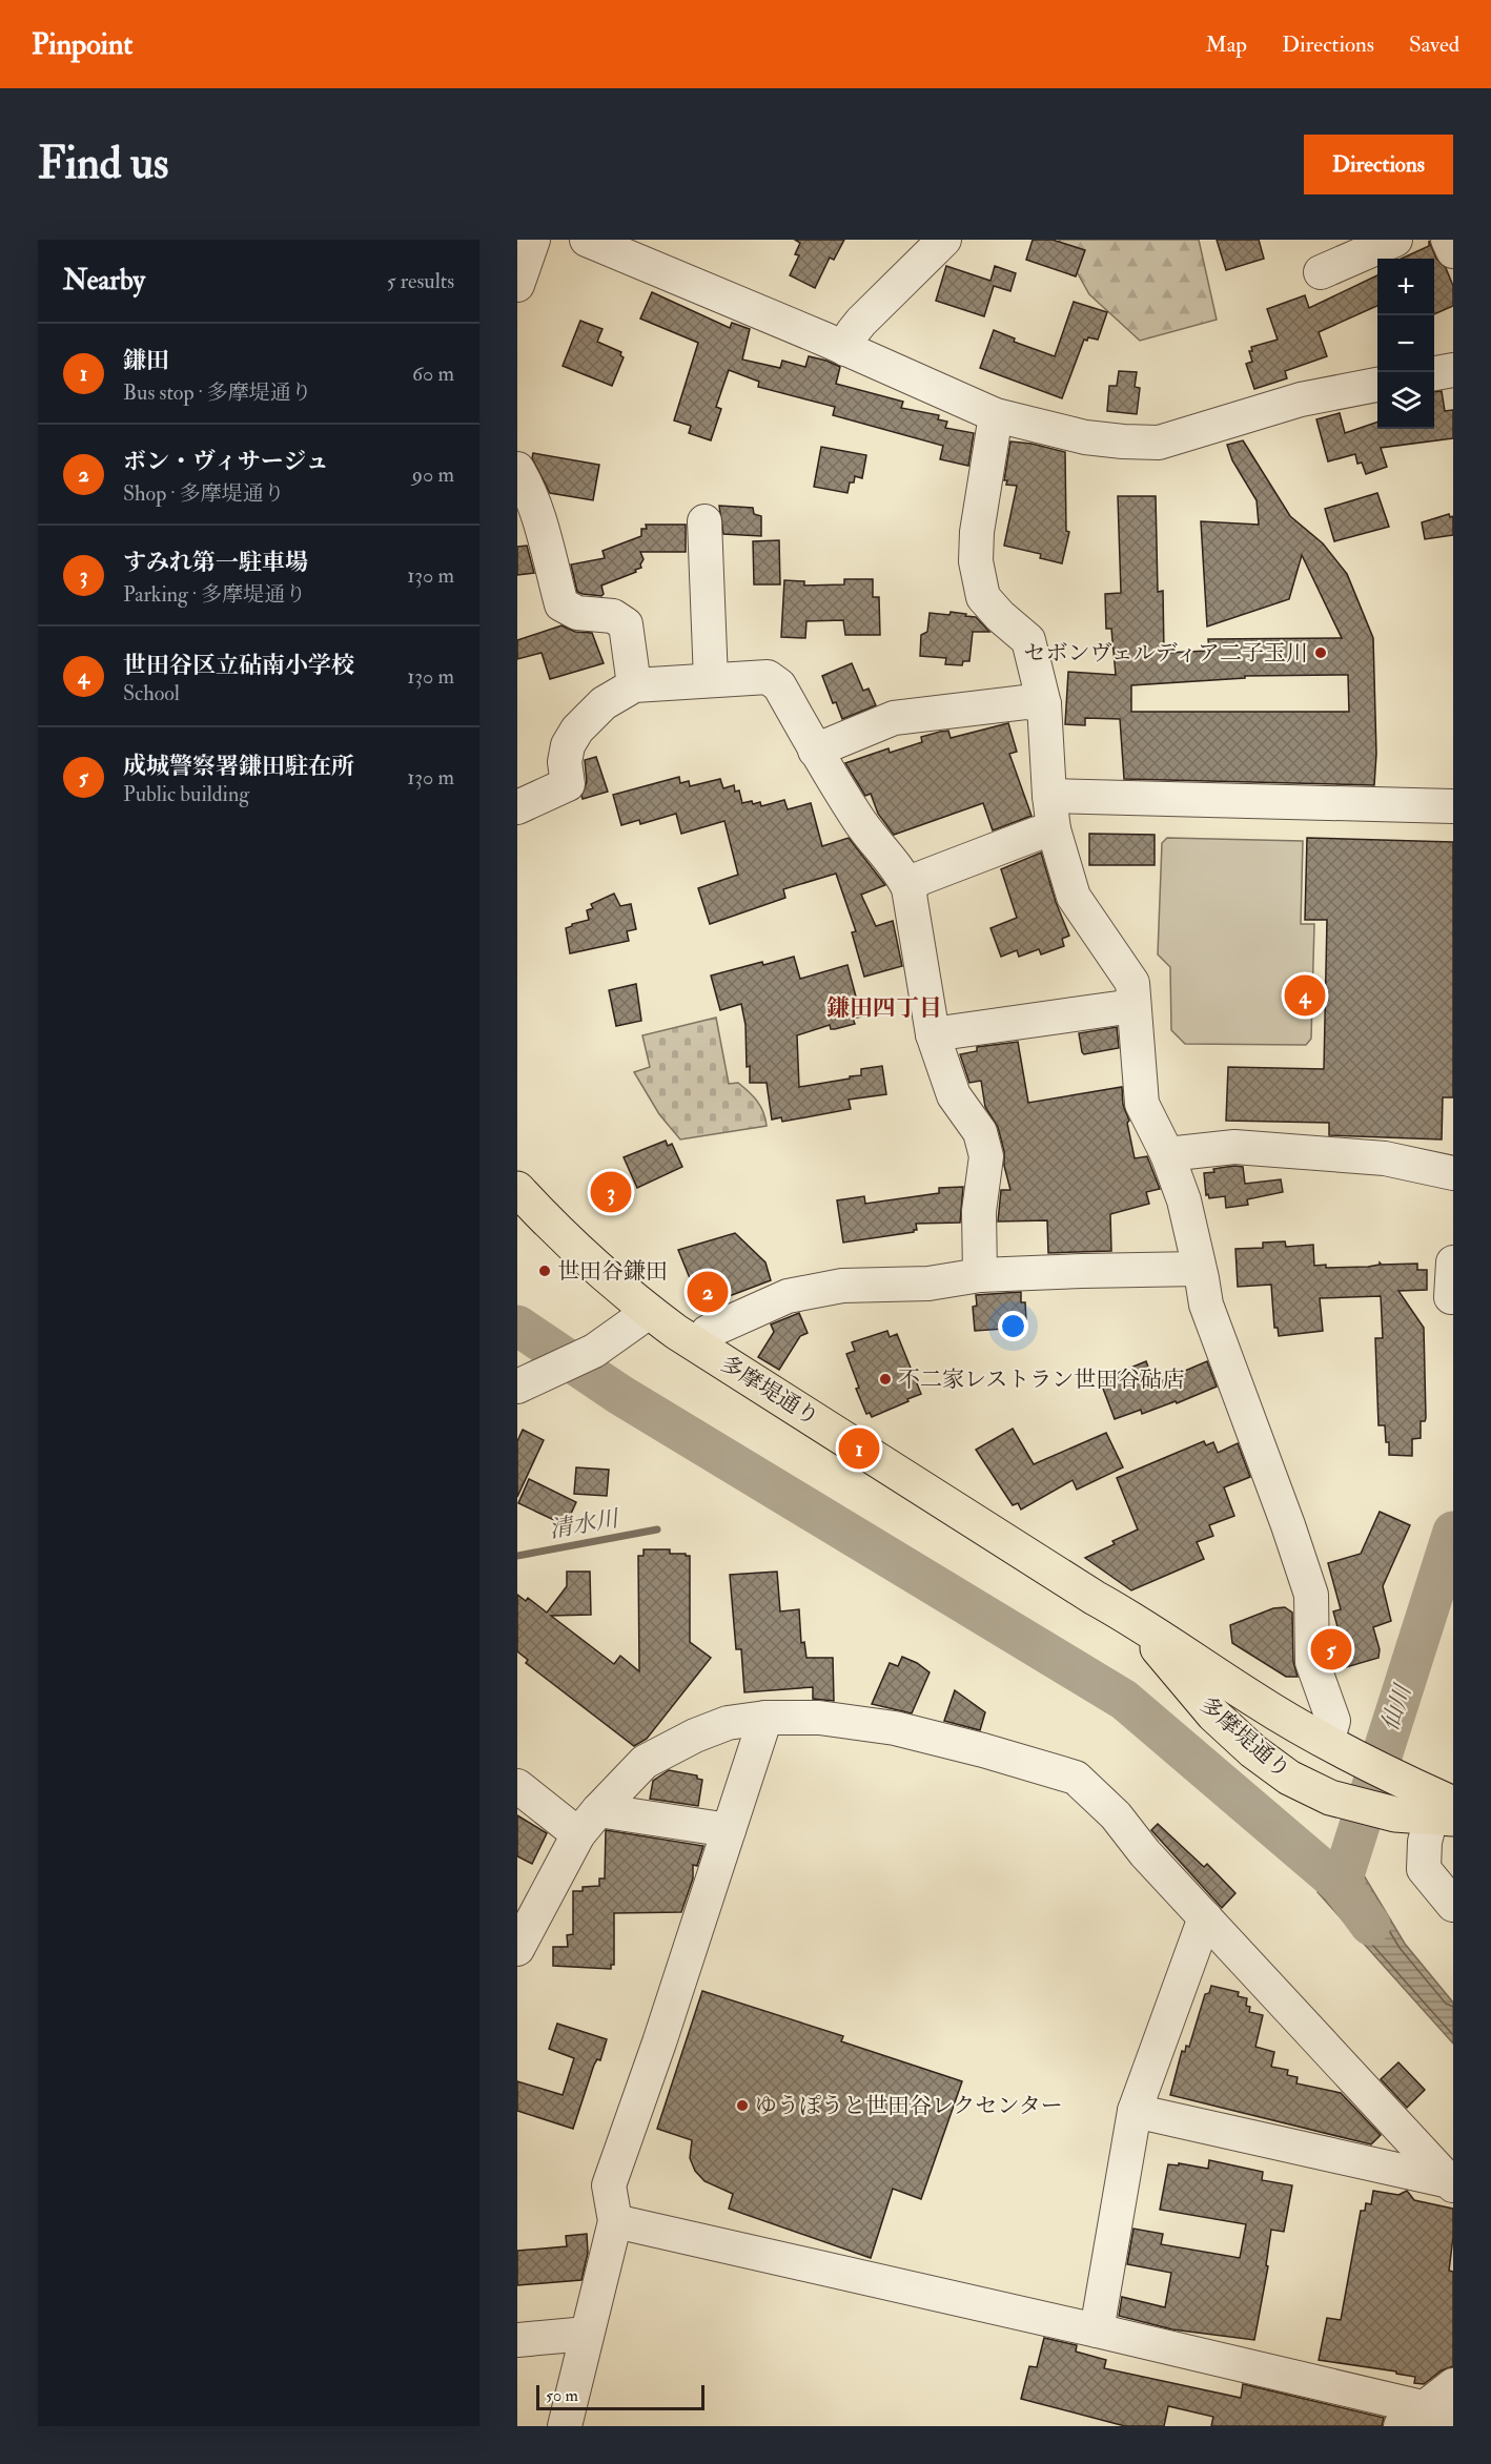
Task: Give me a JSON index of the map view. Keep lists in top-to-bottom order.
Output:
{
  "streets": {
    "main road": ["多摩堤通り"]
  },
  "districts": ["鎌田四丁目"],
  "water": ["清水川", "仙川"],
  "places": [
    "セボンヴェルディア二子玉川",
    "世田谷鎌田",
    "不二家レストラン世田谷砧店",
    "ゆうぽうと世田谷レクセンター"
  ],
  "scale_bar": "50 m",
  "page": {
    "header": "Pinpoint",
    "nav": ["Map", "Directions", "Saved"],
    "buttons": "Directions",
    "title": "Find us",
    "heading": ["Nearby", "5 results"],
    "map_buttons": ["+", "−"],
    "list": [
      {
        "mark": "1",
        "name": "鎌田",
        "note": "Bus stop · 多摩堤通り",
        "value": "60 m"
      },
      {
        "mark": "2",
        "name": "ボン・ヴィサージュ",
        "note": "Shop · 多摩堤通り",
        "value": "90 m"
      },
      {
        "mark": "3",
        "name": "すみれ第一駐車場",
        "note": "Parking · 多摩堤通り",
        "value": "130 m"
      },
      {
        "mark": "4",
        "name": "世田谷区立砧南小学校",
        "note": "School",
        "value": "130 m"
      },
      {
        "mark": "5",
        "name": "成城警察署鎌田駐在所",
        "note": "Public building",
        "value": "130 m"
      }
    ],
    "pins": [
      "4",
      "3",
      "2",
      "1",
      "5"
    ],
    "scale": "50 m"
  }
}
